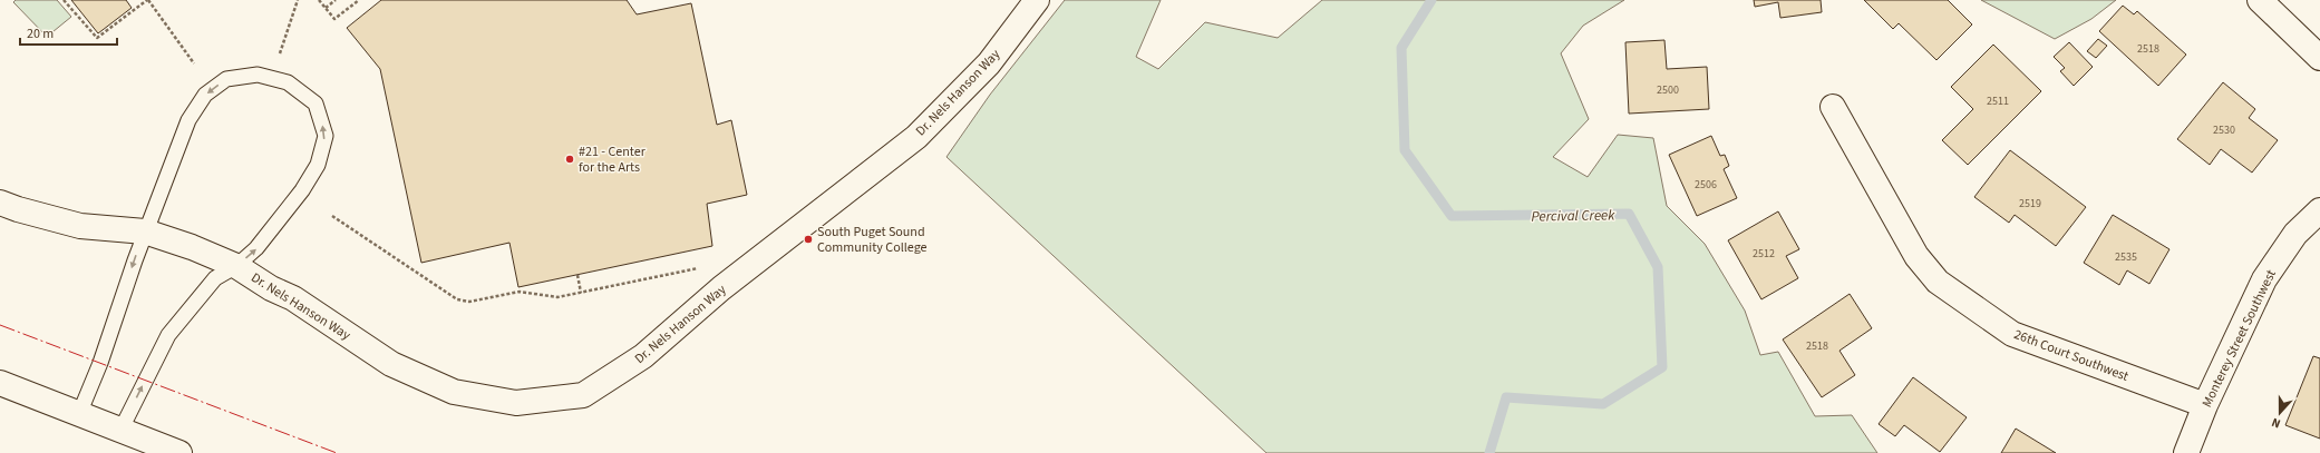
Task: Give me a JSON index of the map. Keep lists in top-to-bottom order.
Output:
{
  "streets": {
    "street": ["Dr. Nels Hanson Way", "Monterey Street Southwest", "26th Court Southwest"]
  },
  "crossings": [
    ["Monterey Street Southwest", "26th Court Southwest"]
  ],
  "water": ["Percival Creek"],
  "places": ["#21 - Center for the Arts", "South Puget Sound Community College"],
  "house_numbers": [
    "2518",
    "2500",
    "2511",
    "2530",
    "2506",
    "2519",
    "2512",
    "2535",
    "2518"
  ],
  "scale_bar": "20 m",
  "north": "bottom"
}
